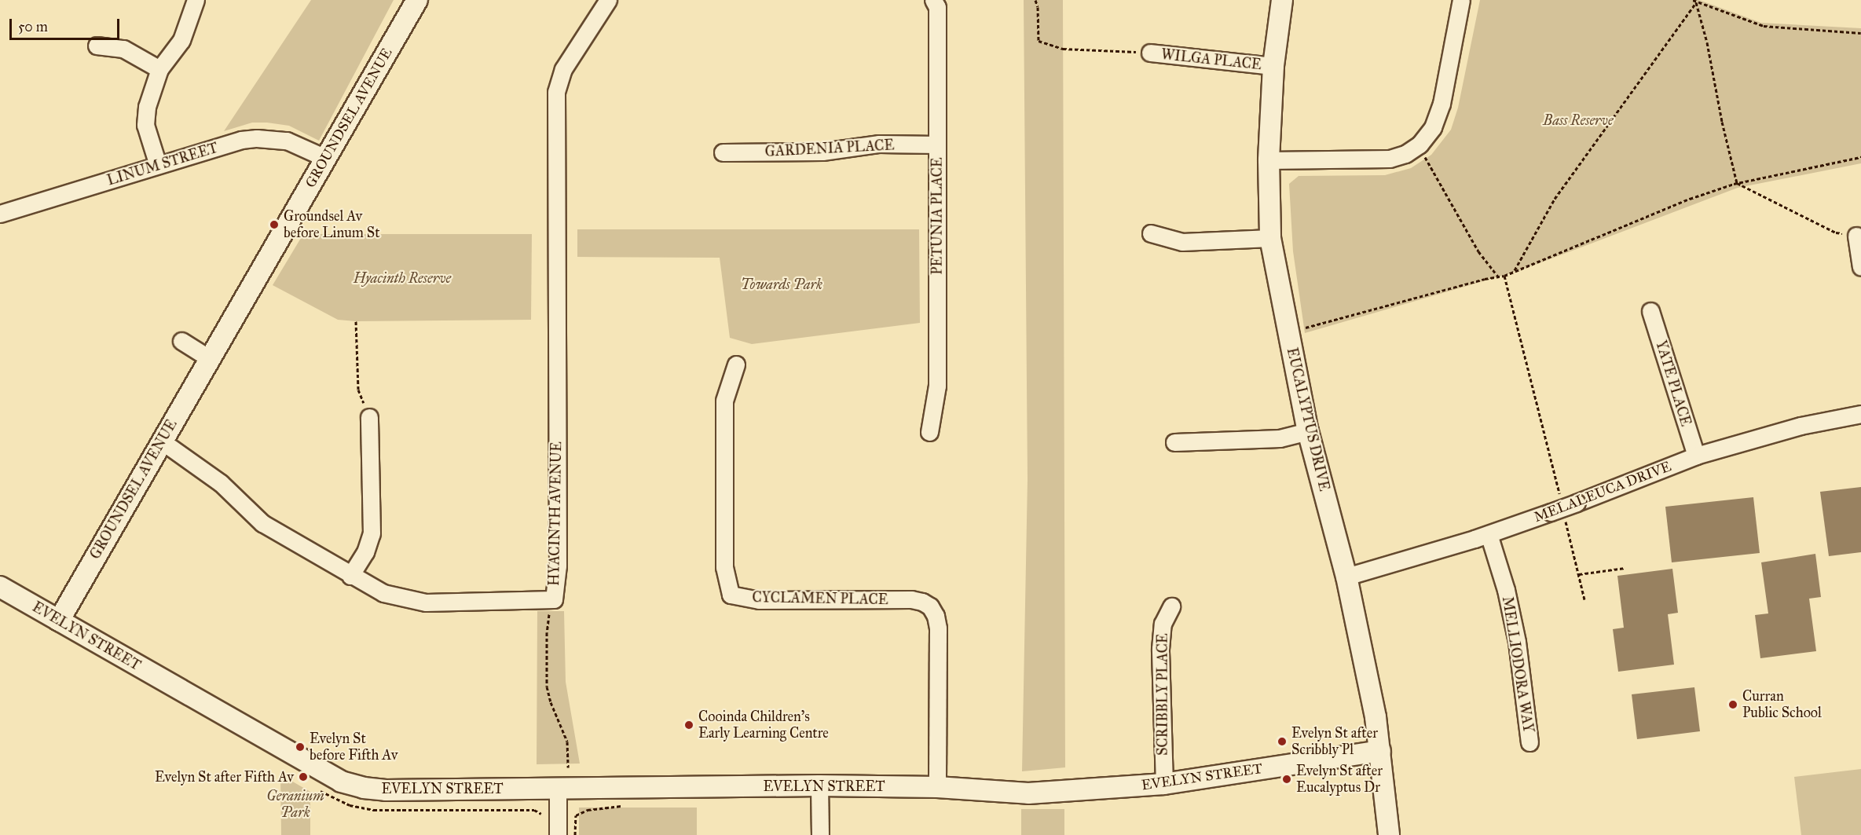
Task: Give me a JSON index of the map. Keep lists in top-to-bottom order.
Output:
{
  "streets": {
    "street": [
      "WILGA PLACE",
      "GROUNDSEL AVENUE",
      "GARDENIA PLACE",
      "LINUM STREET",
      "PETUNIA PLACE",
      "YATE PLACE",
      "EUCALYPTUS DRIVE",
      "MELALEUCA DRIVE",
      "HYACINTH AVENUE",
      "CYCLAMEN PLACE",
      "EVELYN STREET",
      "MELLIODORA WAY",
      "SCRIBBLY PLACE"
    ]
  },
  "crossings": [
    ["WILGA PLACE", "EUCALYPTUS DRIVE"],
    ["GROUNDSEL AVENUE", "LINUM STREET"],
    ["GROUNDSEL AVENUE", "HYACINTH AVENUE"],
    ["GROUNDSEL AVENUE", "EVELYN STREET"],
    ["GARDENIA PLACE", "PETUNIA PLACE"],
    ["YATE PLACE", "MELALEUCA DRIVE"],
    ["EUCALYPTUS DRIVE", "MELALEUCA DRIVE"],
    ["EUCALYPTUS DRIVE", "EVELYN STREET"],
    ["MELALEUCA DRIVE", "MELLIODORA WAY"],
    ["CYCLAMEN PLACE", "EVELYN STREET"],
    ["EVELYN STREET", "SCRIBBLY PLACE"]
  ],
  "parks": [
    "Bass Reserve",
    "Hyacinth Reserve",
    "Towards Park",
    "Geranium Park"
  ],
  "places": [
    "Groundsel Av before Linum St",
    "Curran Public School",
    "Cooinda Children’s Early Learning Centre",
    "Evelyn St after Scribbly Pl",
    "Evelyn St before Fifth Av",
    "Evelyn St after Fifth Av",
    "Evelyn St after Eucalyptus Dr"
  ],
  "scale_bar": "50 m"
}
